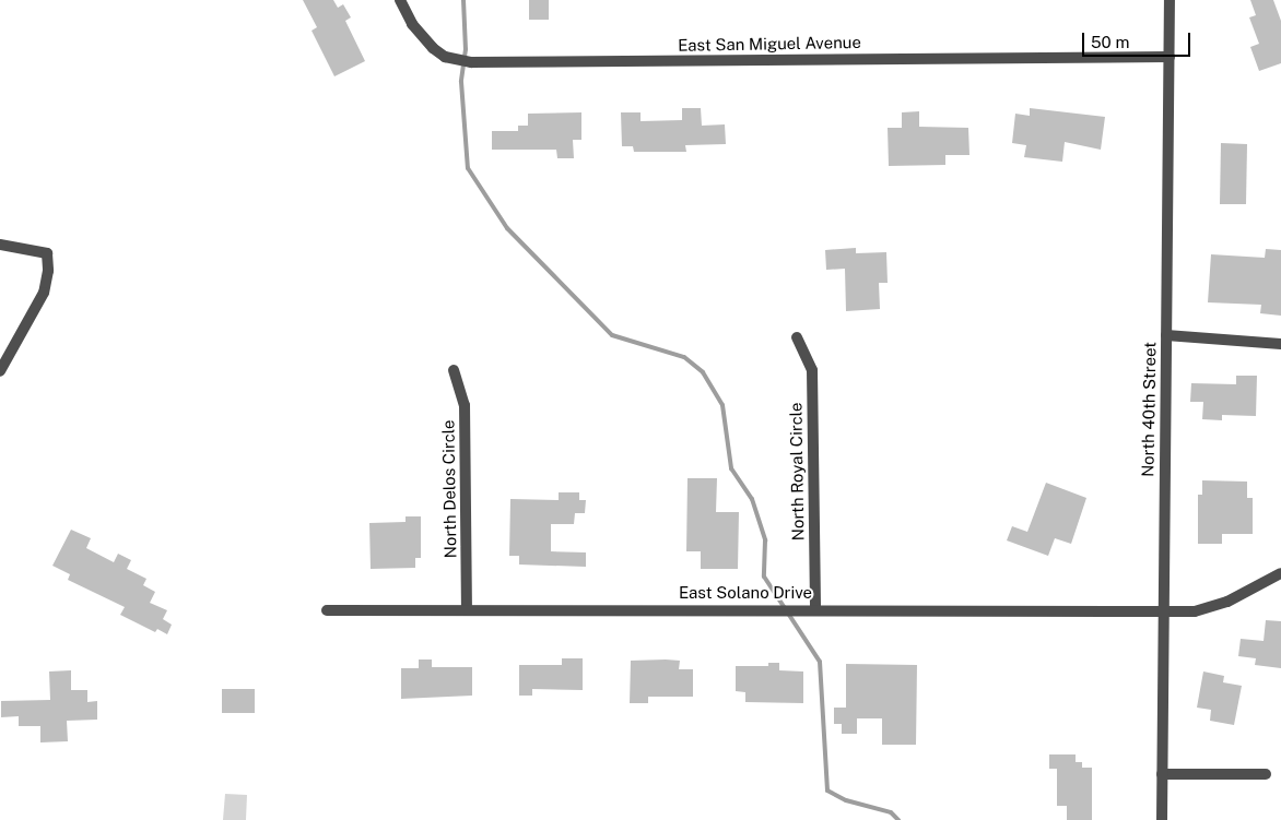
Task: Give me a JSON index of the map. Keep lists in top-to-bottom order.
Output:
{
  "streets": {
    "street": [
      "East San Miguel Avenue",
      "North 40th Street",
      "North Royal Circle",
      "North Delos Circle",
      "East Solano Drive"
    ]
  },
  "crossings": [
    ["East San Miguel Avenue", "North 40th Street"],
    ["North 40th Street", "East Solano Drive"],
    ["North Royal Circle", "East Solano Drive"],
    ["North Delos Circle", "East Solano Drive"]
  ],
  "scale_bar": "50 m"
}
